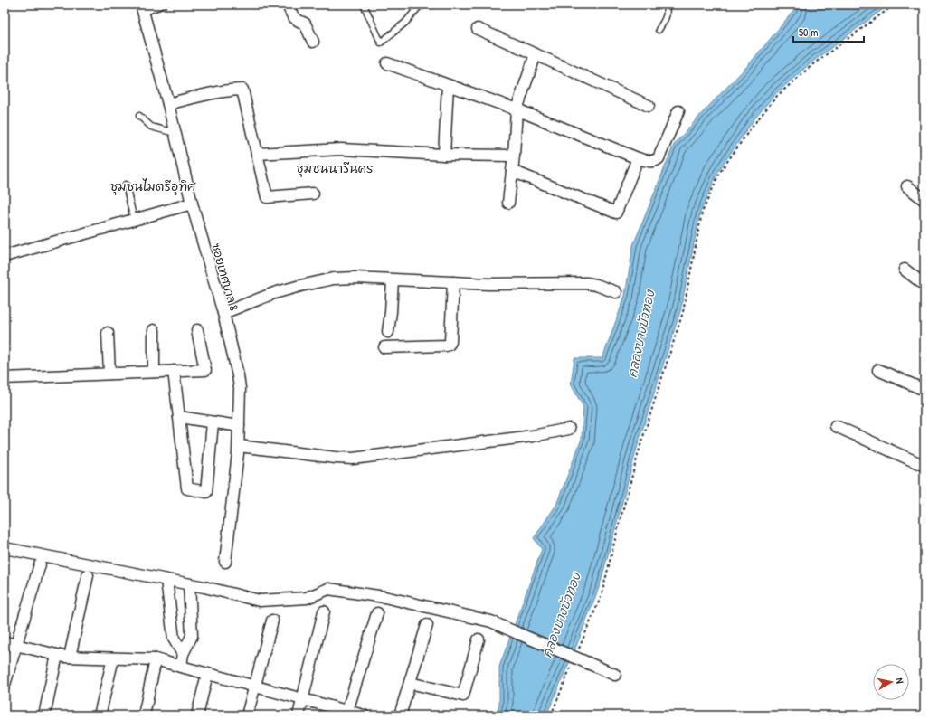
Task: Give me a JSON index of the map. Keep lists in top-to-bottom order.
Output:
{
  "streets": {
    "street": ["ซอยเทศบาล 8"]
  },
  "districts": ["ชุมชนนารีนคร", "ชุมชนไมตรีอุทิศ"],
  "water": ["คลองบางบัวทอง"],
  "scale_bar": "50 m",
  "north": "right"
}
